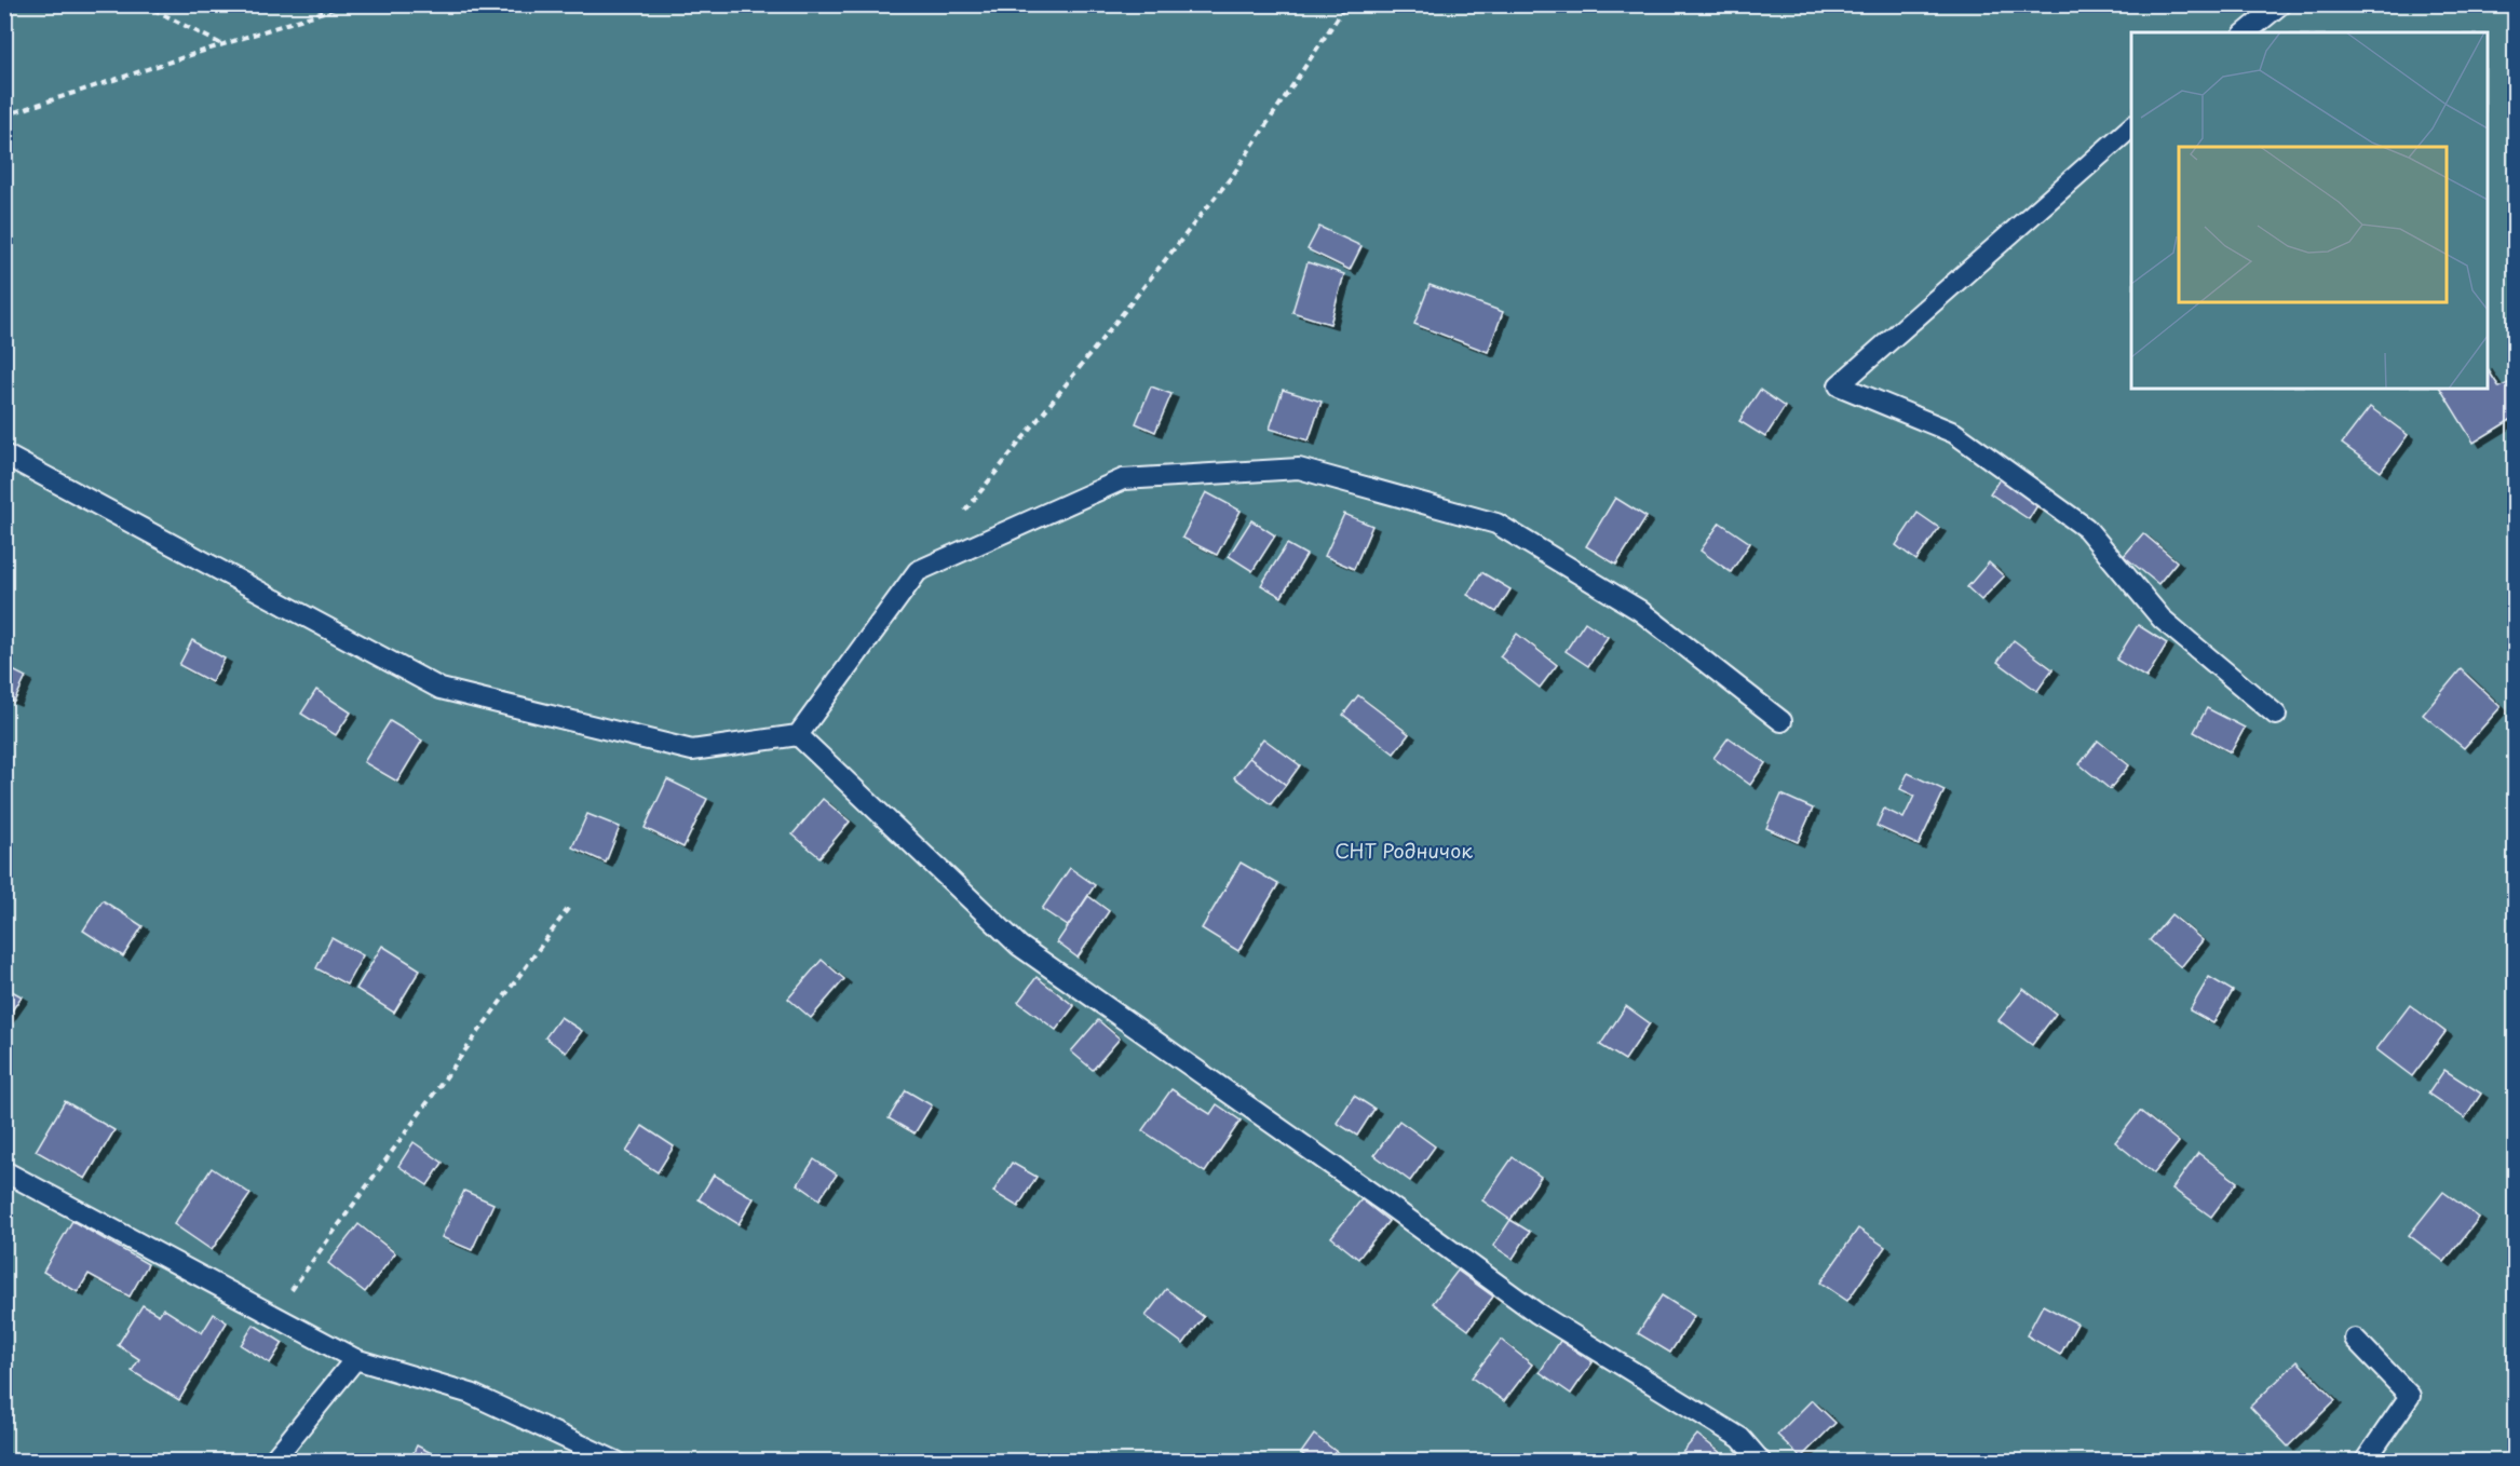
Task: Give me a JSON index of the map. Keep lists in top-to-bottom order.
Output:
{
  "parks": ["СНТ Родничок"]
}
